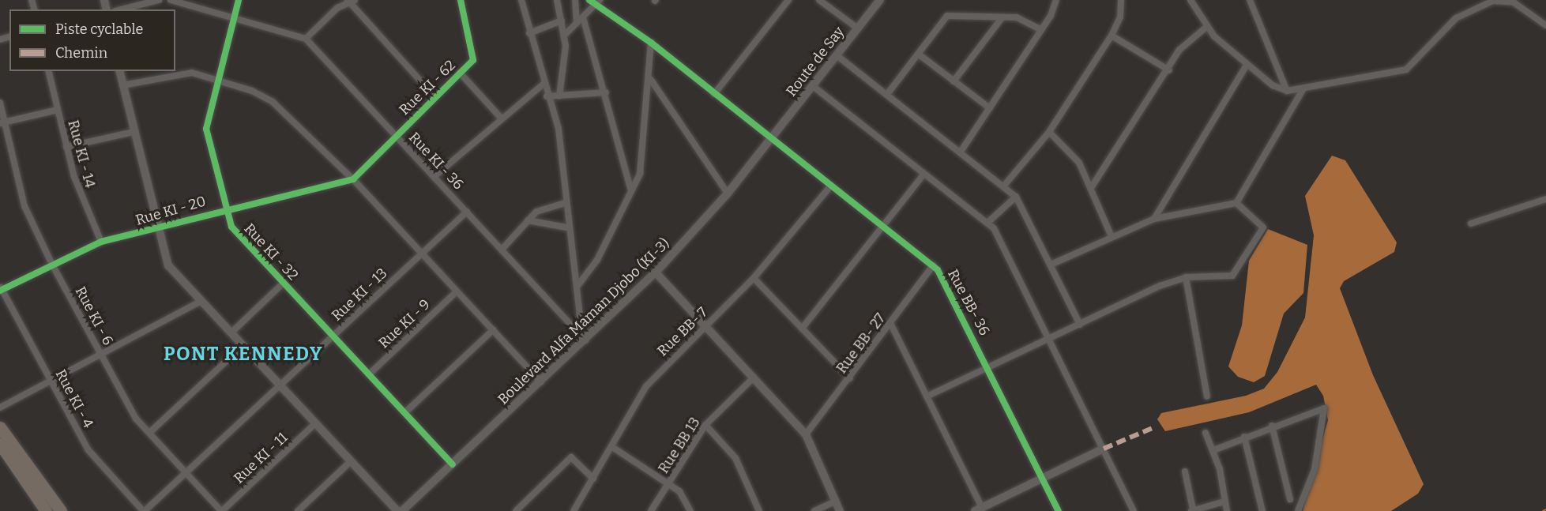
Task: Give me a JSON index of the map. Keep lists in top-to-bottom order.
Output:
{
  "streets": {
    "street": [
      "Route de Say",
      "Rue KI - 62",
      "Rue KI - 14",
      "Rue KI - 36",
      "Rue KI - 20",
      "Rue KI - 32",
      "Rue KI - 13",
      "Rue BB- 36",
      "Rue KI - 6",
      "Boulevard Alfa Maman Djobo (KI-3)",
      "Rue KI - 9",
      "Rue BB- 7",
      "Rue BB- 27",
      "Rue KI - 4",
      "Rue BB 13",
      "Rue KI - 11"
    ]
  },
  "crossings": [
    ["Route de Say", "Rue BB- 36"],
    ["Route de Say", "Boulevard Alfa Maman Djobo (KI-3)"],
    ["Rue KI - 62", "Rue KI - 36"],
    ["Rue KI - 14", "Rue KI - 20"],
    ["Rue KI - 36", "Rue KI - 32"],
    ["Rue KI - 36", "Rue KI - 13"],
    ["Rue KI - 36", "Boulevard Alfa Maman Djobo (KI-3)"],
    ["Rue KI - 20", "Rue KI - 32"],
    ["Rue KI - 20", "Rue KI - 6"],
    ["Rue KI - 20", "Rue KI - 4"],
    ["Rue KI - 32", "Rue KI - 13"],
    ["Rue KI - 32", "Boulevard Alfa Maman Djobo (KI-3)"],
    ["Rue KI - 32", "Rue KI - 9"],
    ["Rue KI - 13", "Rue KI - 6"],
    ["Rue KI - 13", "Rue KI - 4"],
    ["Rue BB- 36", "Boulevard Alfa Maman Djobo (KI-3)"],
    ["Rue BB- 36", "Rue BB- 7"],
    ["Rue BB- 36", "Rue BB- 27"],
    ["Rue KI - 6", "Rue KI - 11"]
  ],
  "districts": ["PONT KENNEDY"],
  "legend": ["Piste cyclable", "Chemin"]
}
